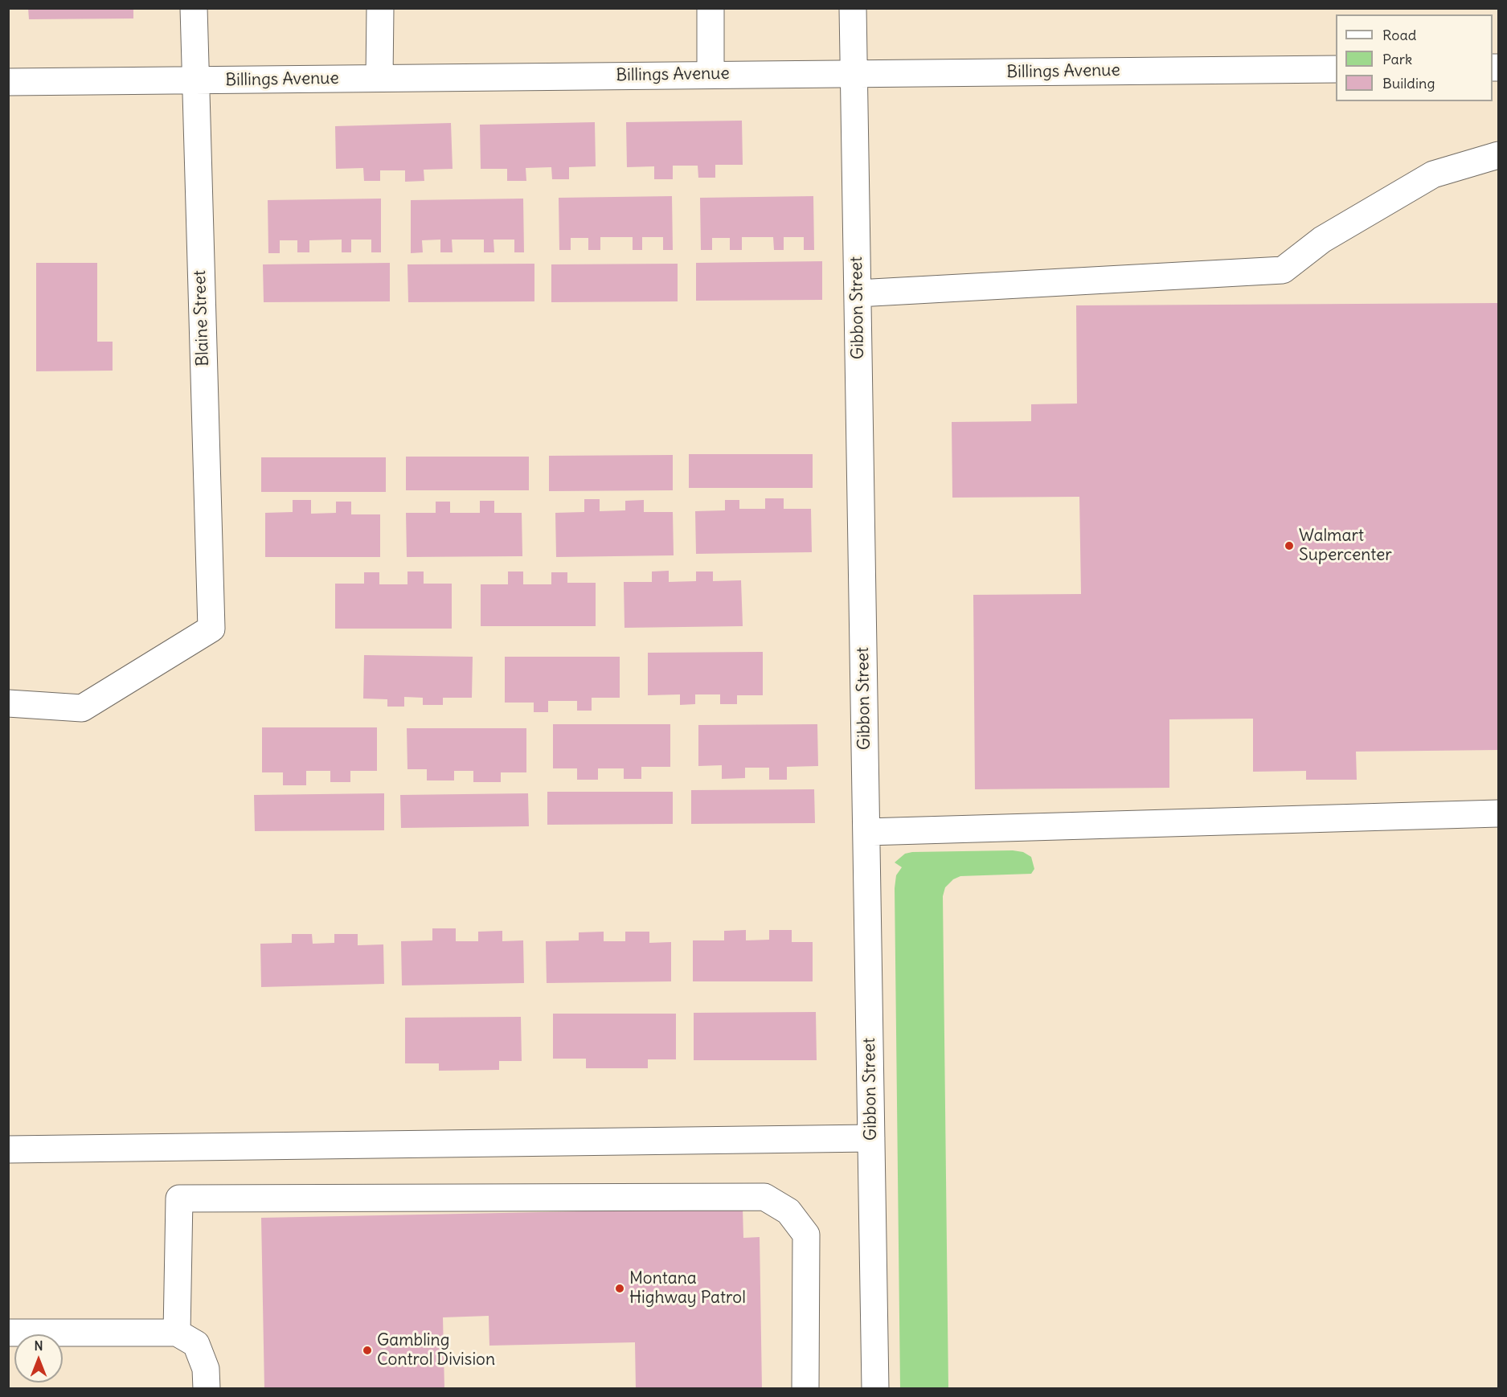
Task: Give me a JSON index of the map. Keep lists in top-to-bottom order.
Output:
{
  "streets": {
    "street": ["Billings Avenue", "Gibbon Street", "Blaine Street"]
  },
  "crossings": [
    ["Billings Avenue", "Gibbon Street"],
    ["Billings Avenue", "Blaine Street"]
  ],
  "places": ["Walmart Supercenter", "Montana Highway Patrol", "Gambling Control Division"],
  "legend": ["Road", "Park", "Building"],
  "north": "top"
}
